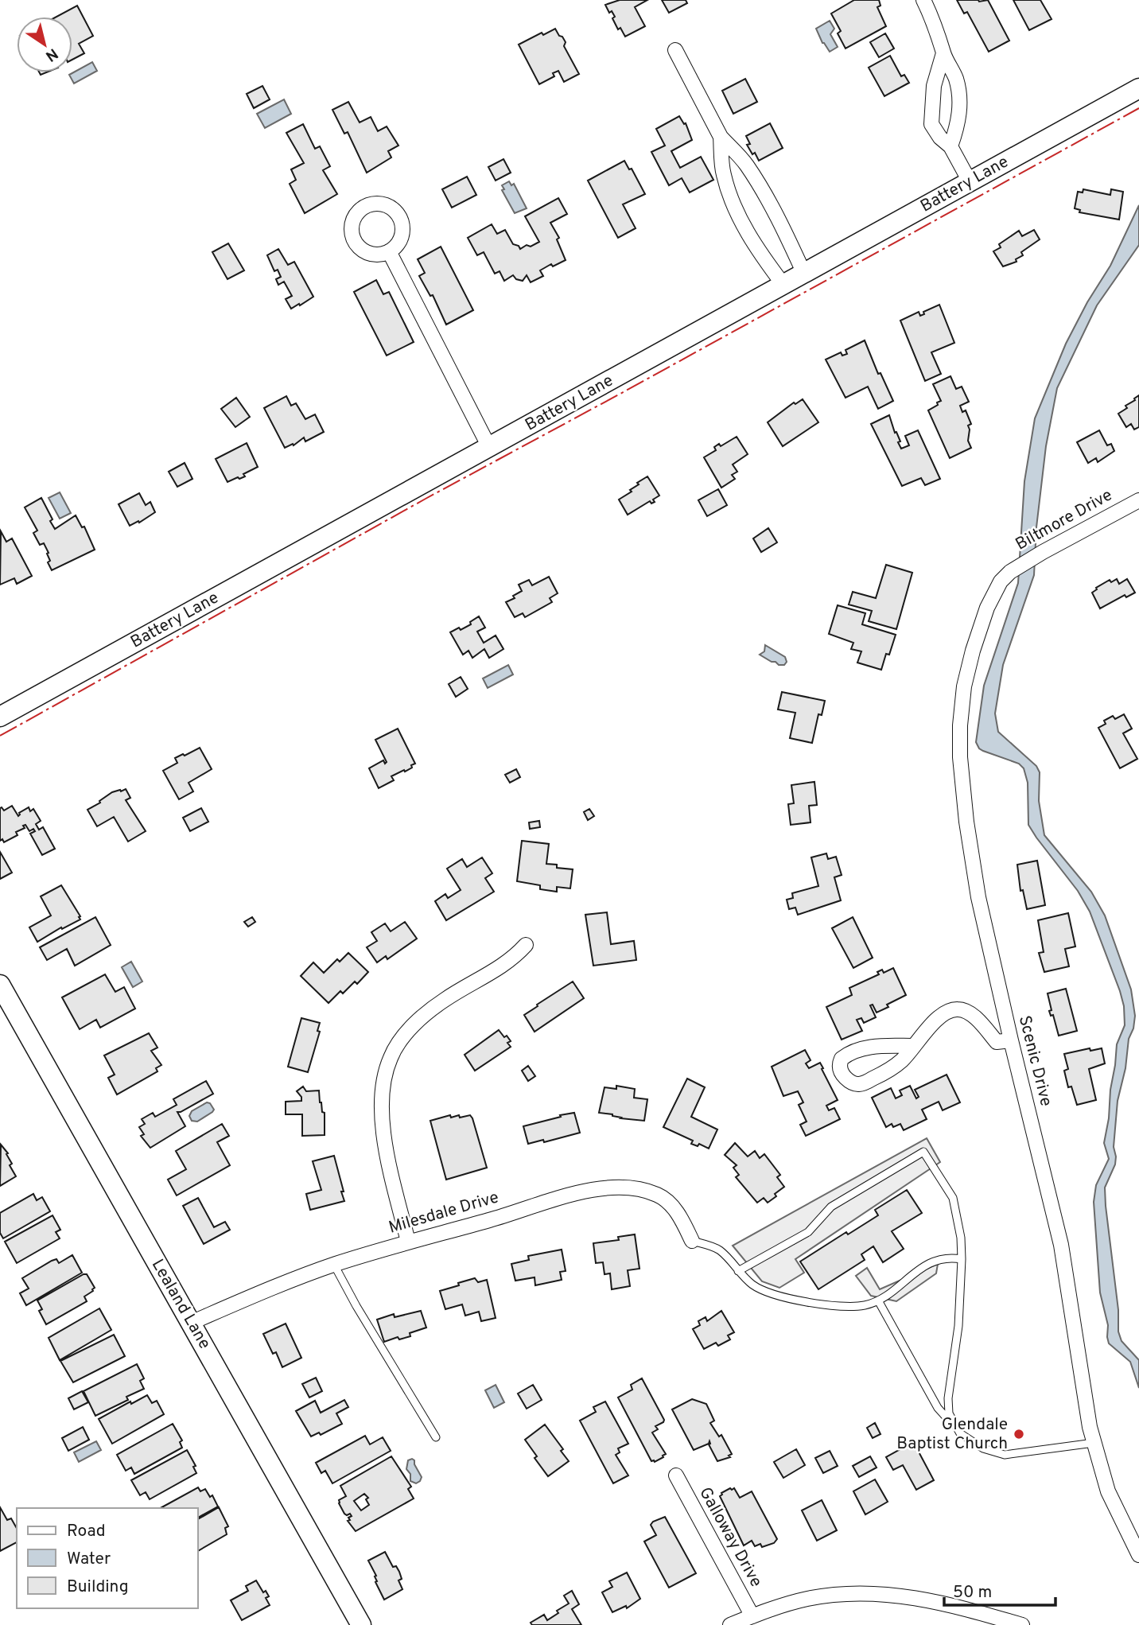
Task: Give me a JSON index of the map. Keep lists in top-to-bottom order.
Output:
{
  "streets": {
    "main road": ["Battery Lane", "Lealand Lane"],
    "street": [
      "Biltmore Drive",
      "Scenic Drive",
      "Milesdale Drive",
      "Galloway Drive"
    ]
  },
  "crossings": [
    ["Biltmore Drive", "Scenic Drive"],
    ["Milesdale Drive", "Lealand Lane"]
  ],
  "places": ["Glendale Baptist Church"],
  "legend": ["Road", "Water", "Building"],
  "scale_bar": "50 m",
  "north": "bottom right"
}
